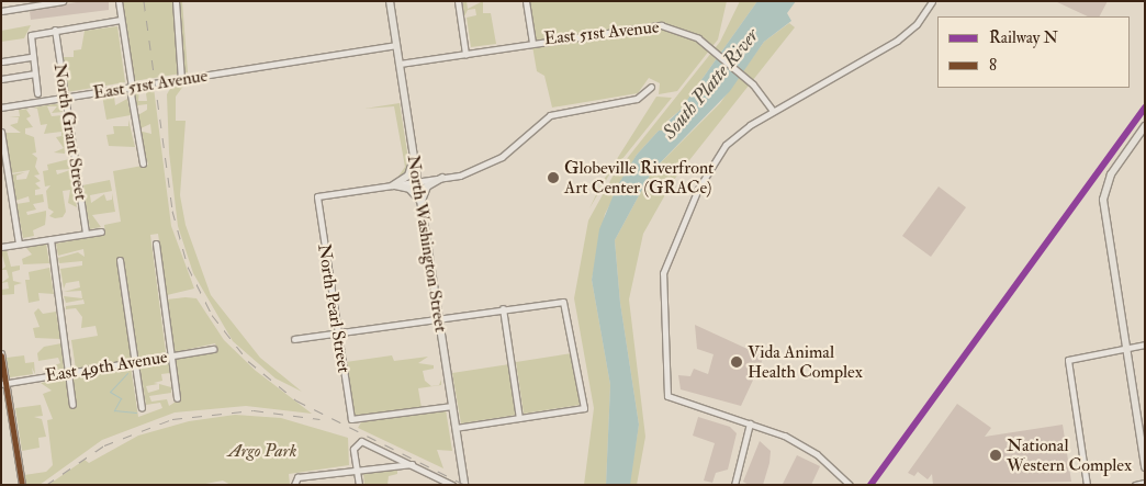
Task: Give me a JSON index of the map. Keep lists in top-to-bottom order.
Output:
{
  "streets": {
    "main road": ["North Washington Street"],
    "street": [
      "East 51st Avenue",
      "North Grant Street",
      "North Pearl Street",
      "East 49th Avenue"
    ]
  },
  "crossings": [
    ["East 51st Avenue", "North Grant Street"],
    ["East 51st Avenue", "North Washington Street"],
    ["North Washington Street", "North Pearl Street"]
  ],
  "water": ["South Platte River"],
  "parks": ["Argo Park"],
  "places": ["Globeville Riverfront Art Center (GRACe)", "Vida Animal Health Complex", "National Western Complex"],
  "lines": ["rail line N", "transit line 8"],
  "legend": ["Railway N", "8"]
}
